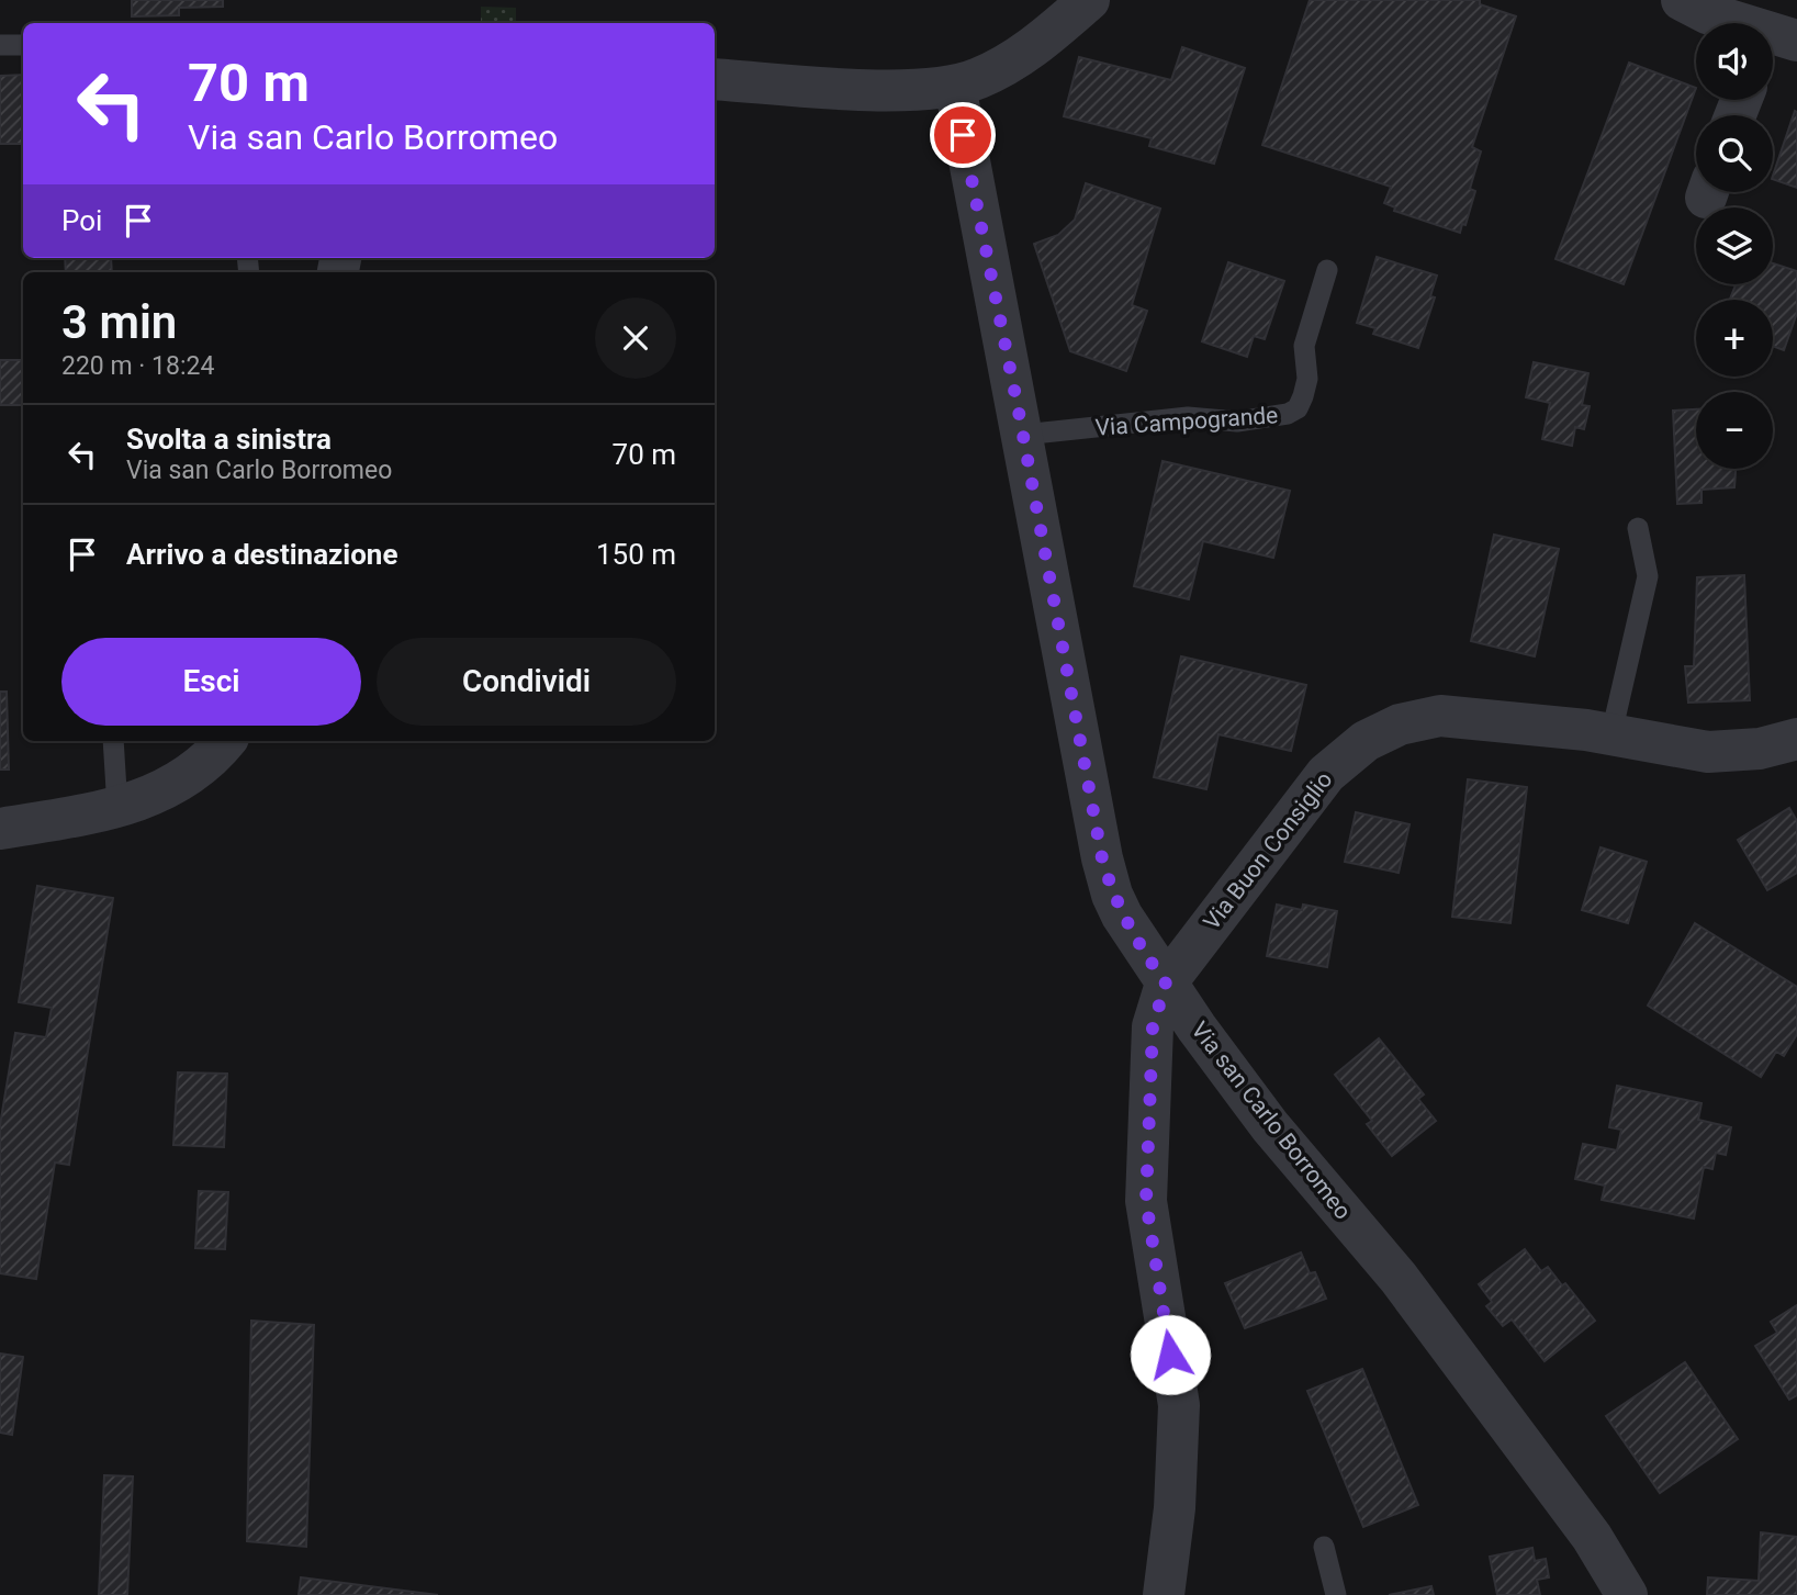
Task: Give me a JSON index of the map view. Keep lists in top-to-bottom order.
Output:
{
  "streets": {
    "street": ["Via Buon Consiglio", "Via san Carlo Borromeo"],
    "lane": ["Via Campogrande"]
  },
  "crossings": [
    ["Via Campogrande", "Via san Carlo Borromeo"],
    ["Via Buon Consiglio", "Via san Carlo Borromeo"]
  ],
  "page": {
    "map_buttons": ["+", "−"],
    "turn": ["70 m", "Via san Carlo Borromeo"],
    "then": "Poi",
    "heading": ["3 min", "220 m · 18:24"],
    "list": [
      {
        "name": "Svolta a sinistra",
        "note": "Via san Carlo Borromeo",
        "value": "70 m"
      },
      {
        "name": "Arrivo a destinazione",
        "value": "150 m"
      }
    ],
    "buttons": ["Esci", "Condividi"]
  }
}
